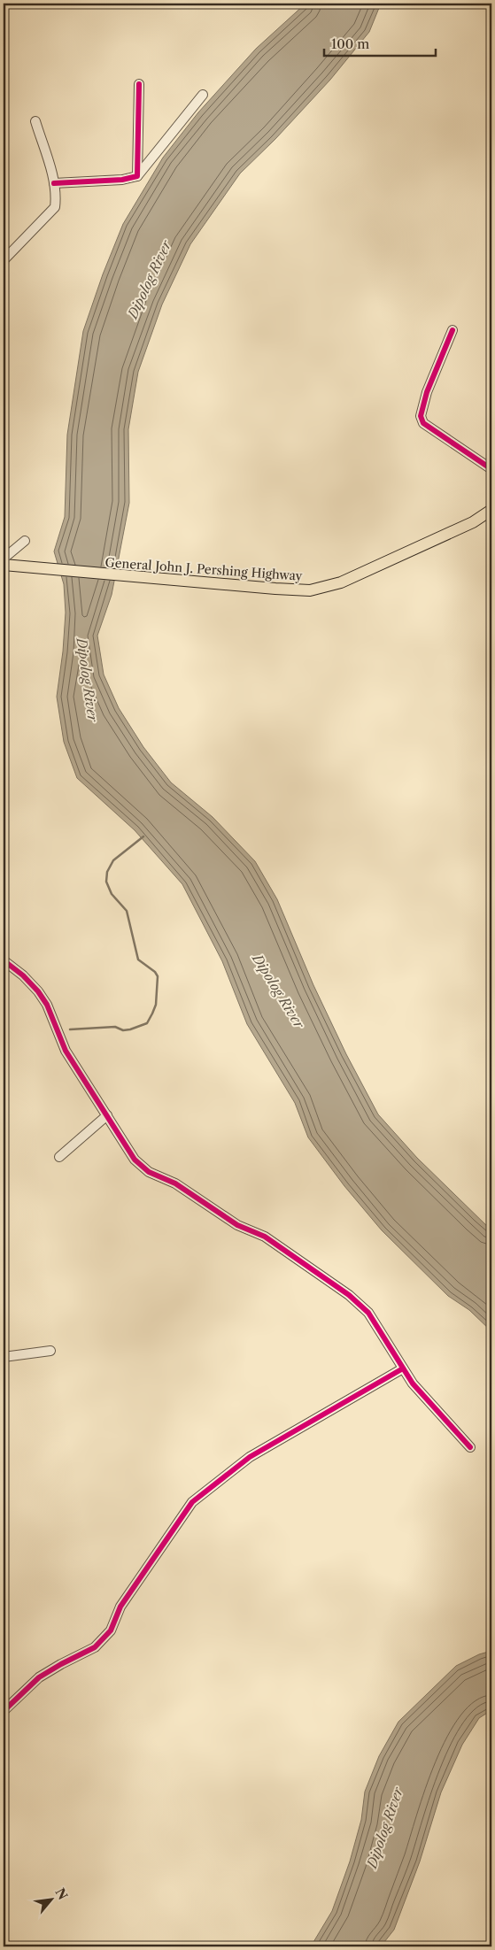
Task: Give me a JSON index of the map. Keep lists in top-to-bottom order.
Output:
{
  "streets": {
    "main road": ["General John J. Pershing Highway"]
  },
  "water": ["Dipolog River"],
  "scale_bar": "100 m",
  "north": "top right"
}
